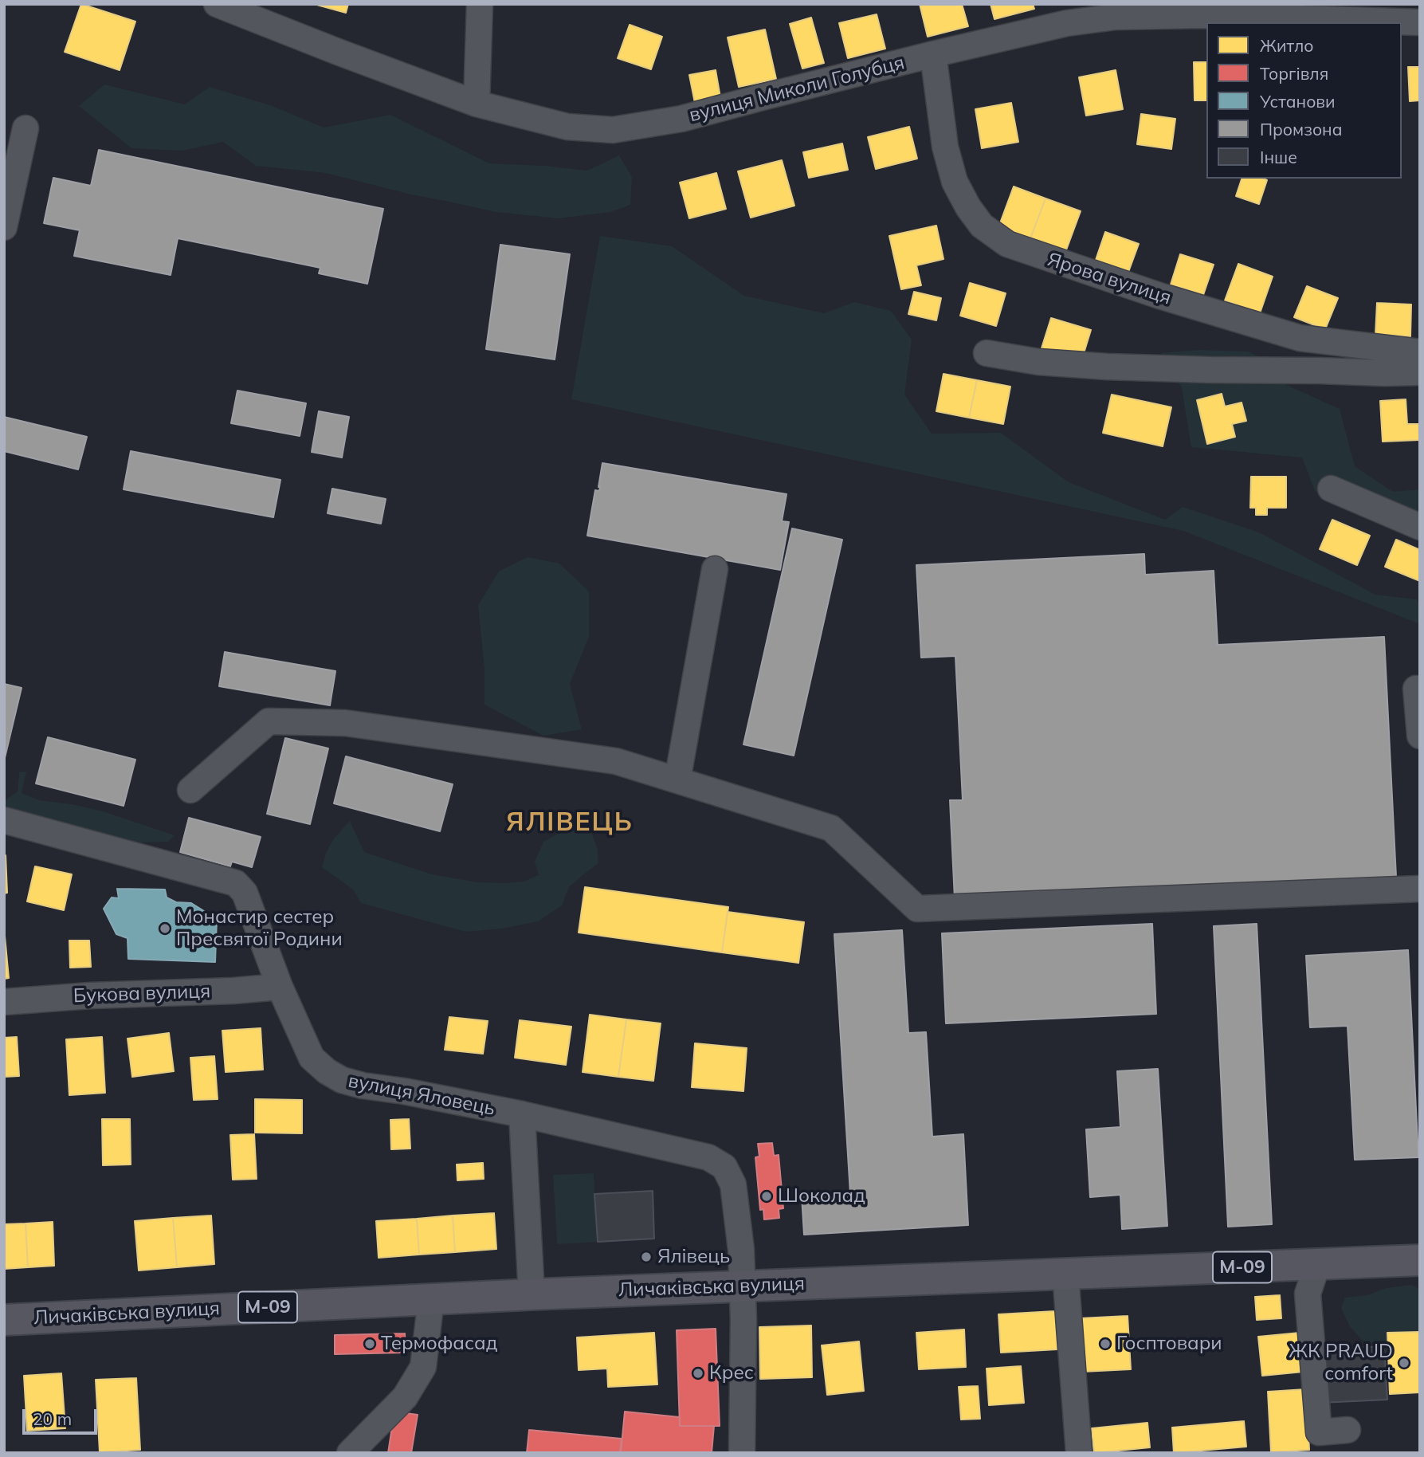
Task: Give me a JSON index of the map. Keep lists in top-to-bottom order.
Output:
{
  "streets": {
    "main road": ["М-09", "Личаківська вулиця"],
    "street": [
      "вулиця Миколи Голубця",
      "Ярова вулиця",
      "Букова вулиця",
      "вулиця Яловець"
    ]
  },
  "crossings": [
    ["вулиця Миколи Голубця", "Ярова вулиця"],
    ["Букова вулиця", "вулиця Яловець"],
    ["вулиця Яловець", "Личаківська вулиця"]
  ],
  "districts": ["ЯЛІВЕЦЬ"],
  "places": [
    "Монастир сестер Пресвятої Родини",
    "Шоколад",
    "Ялівець",
    "Термофасад",
    "Госптовари",
    "ЖК PRAUD comfort",
    "Крес"
  ],
  "legend": [
    "Житло",
    "Торгівля",
    "Установи",
    "Промзона",
    "Інше"
  ],
  "scale_bar": "20 m"
}
